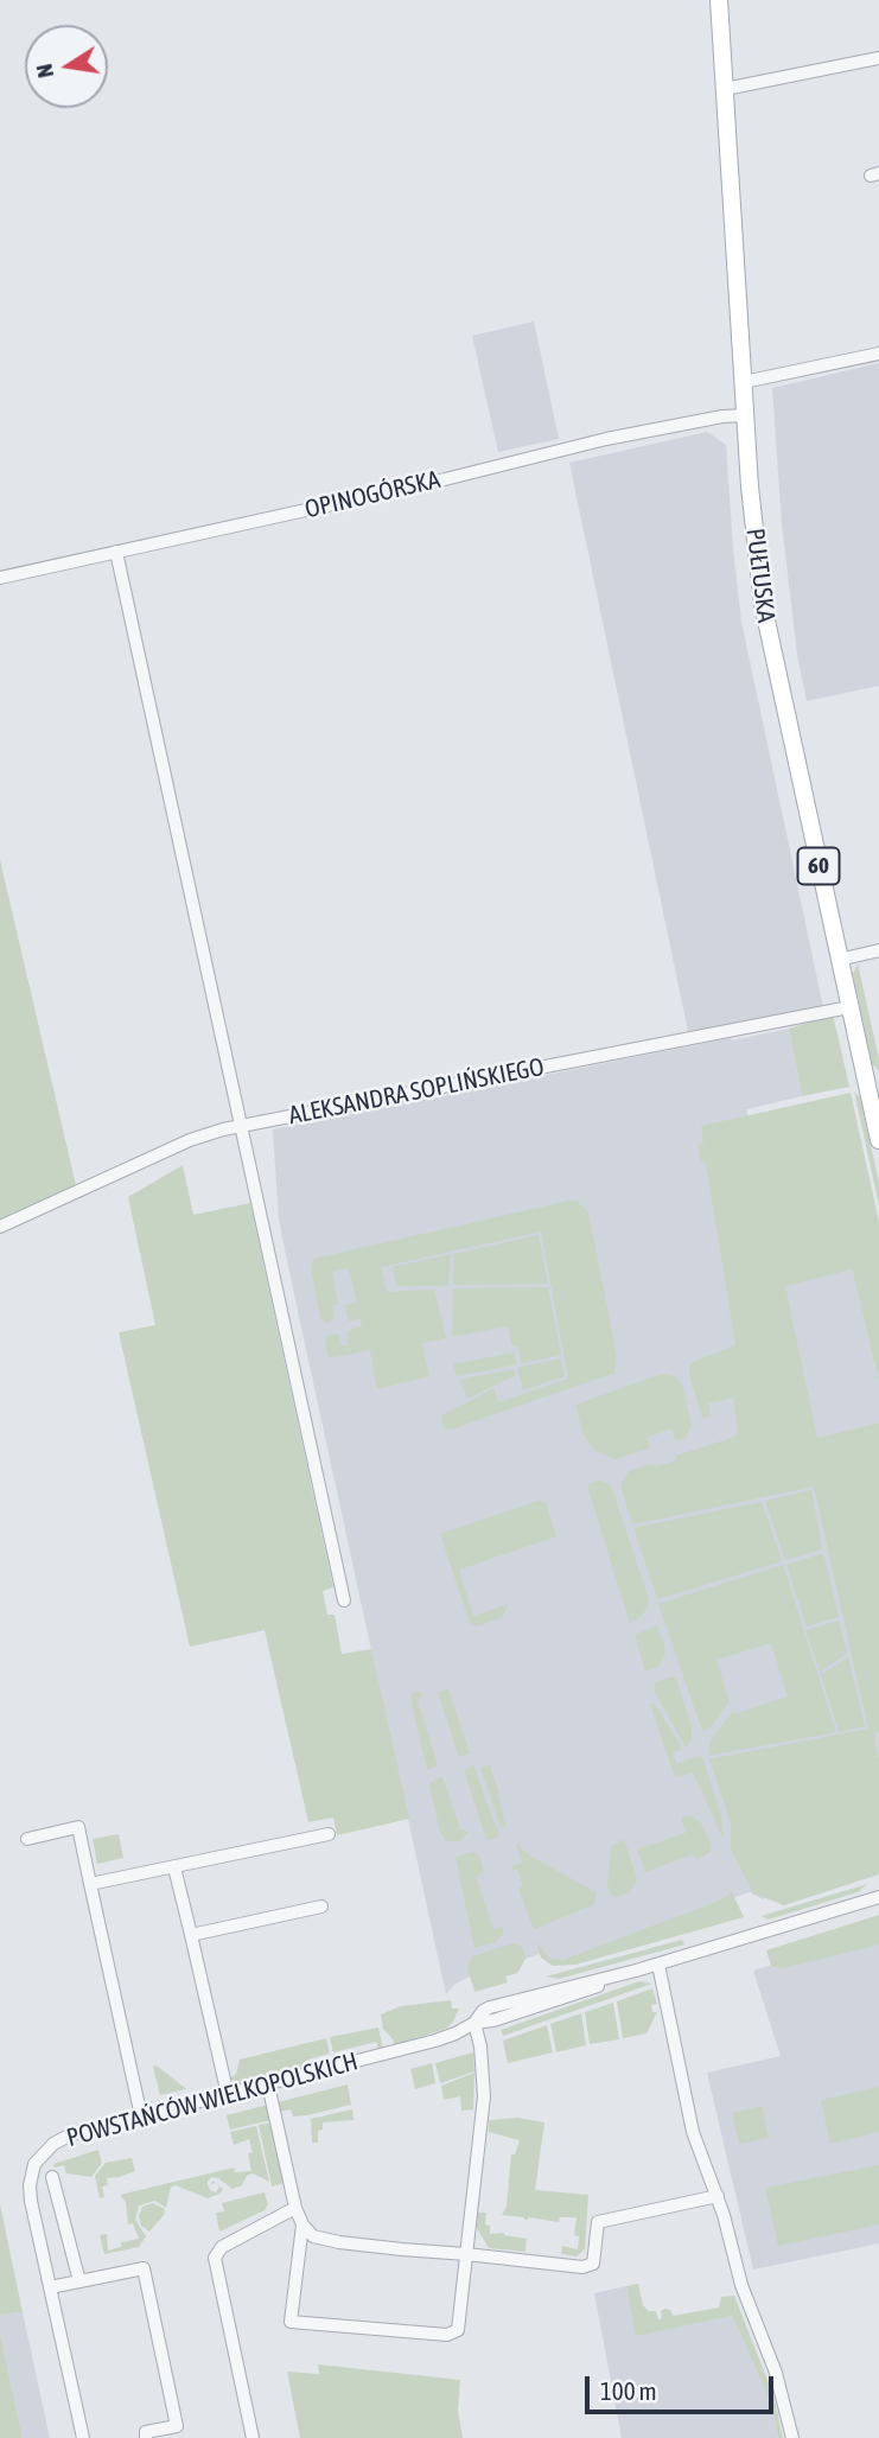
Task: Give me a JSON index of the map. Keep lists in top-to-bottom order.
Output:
{
  "streets": {
    "main road": ["PUŁTUSKA", "60"],
    "street": ["OPINOGÓRSKA", "ALEKSANDRA SOPLIŃSKIEGO", "POWSTAŃCÓW WIELKOPOLSKICH"]
  },
  "crossings": [
    ["OPINOGÓRSKA", "PUŁTUSKA"],
    ["PUŁTUSKA", "ALEKSANDRA SOPLIŃSKIEGO"]
  ],
  "scale_bar": "100 m",
  "north": "left"
}
